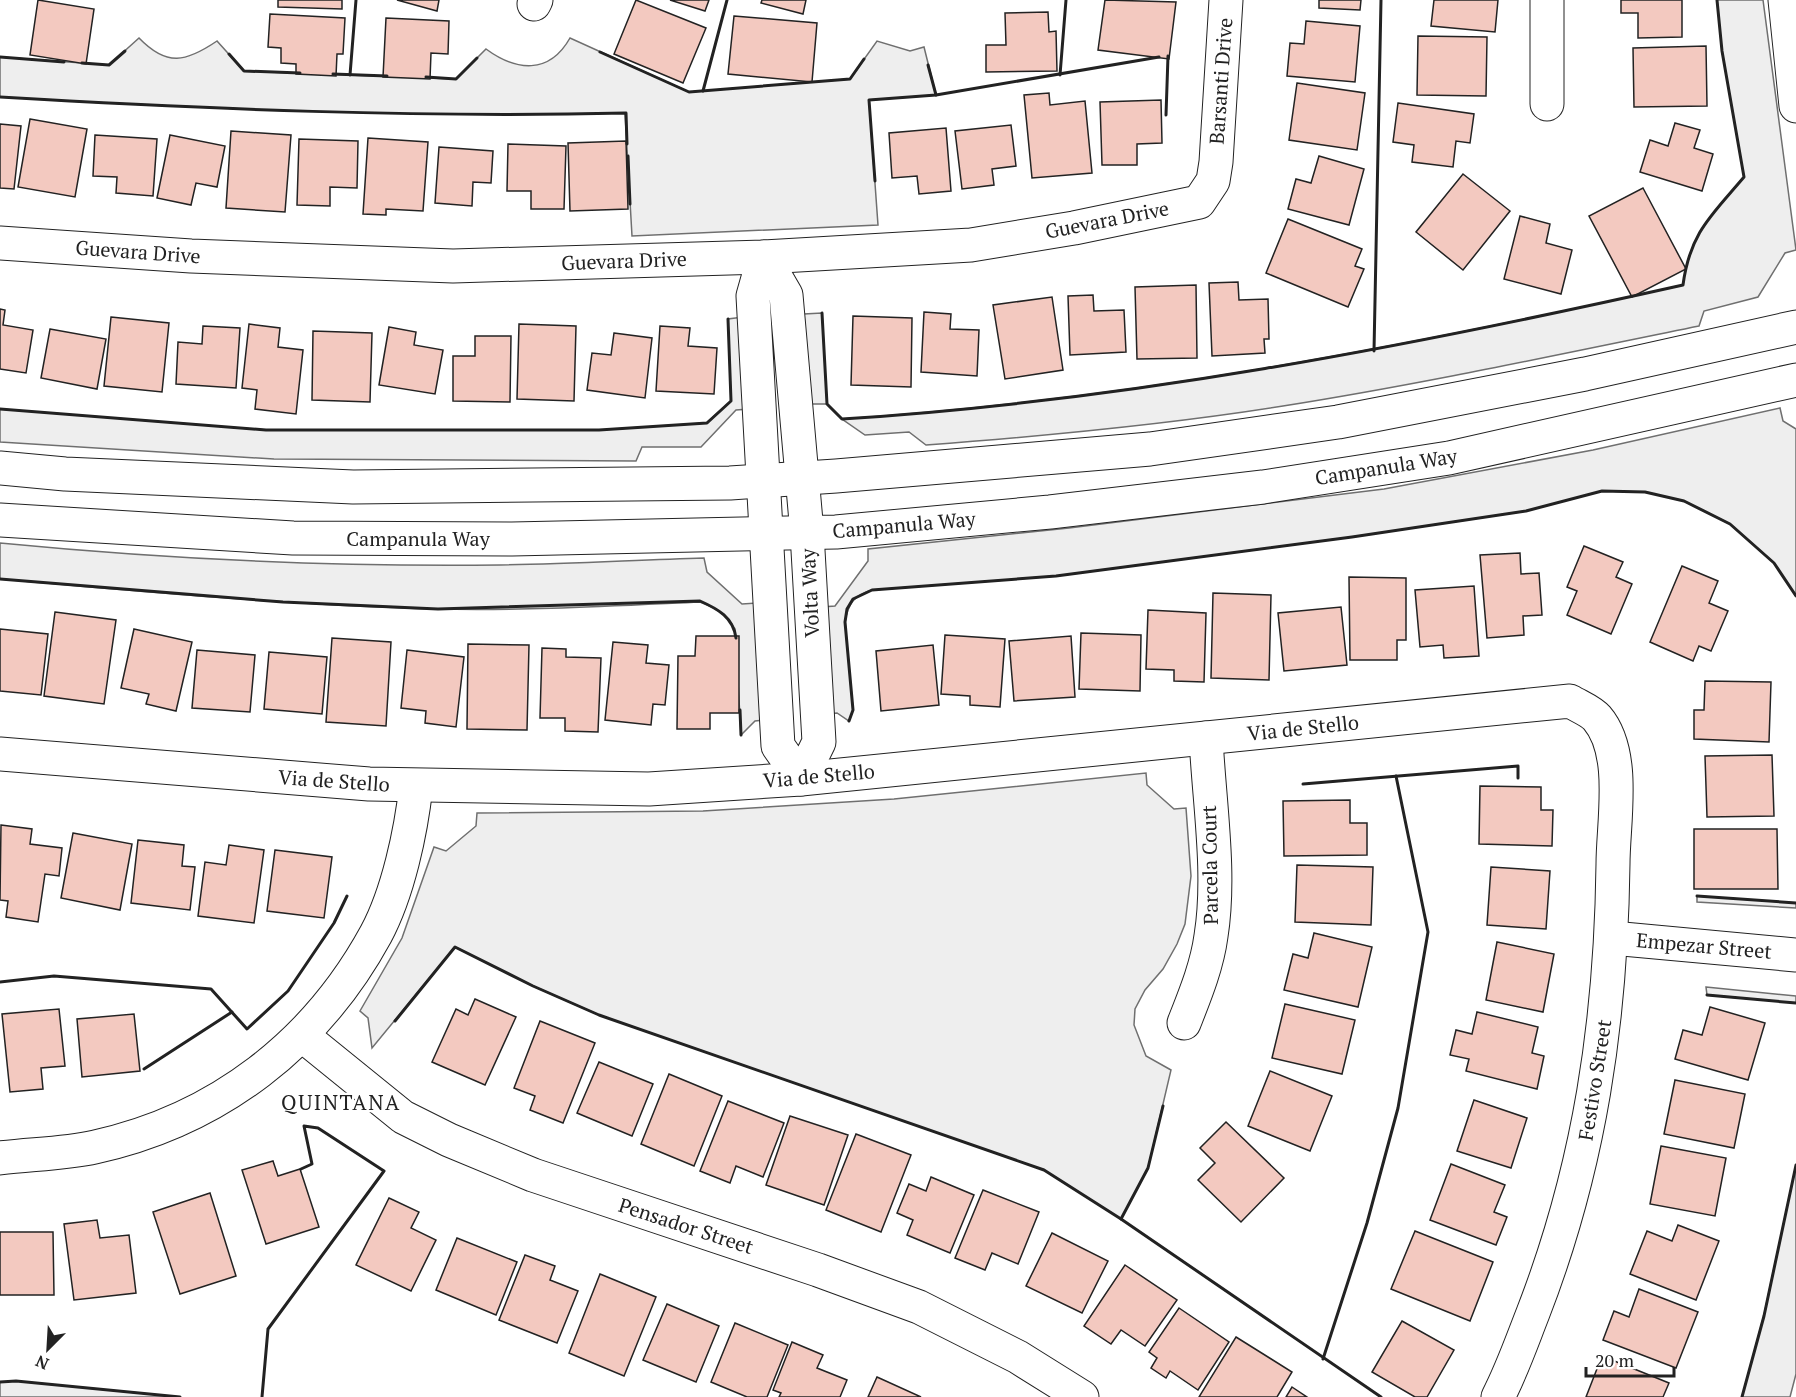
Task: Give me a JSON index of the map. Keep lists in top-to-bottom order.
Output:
{
  "streets": {
    "street": [
      "Barsanti Drive",
      "Guevara Drive",
      "Campanula Way",
      "Volta Way",
      "Via de Stello",
      "Parcela Court",
      "Empezar Street",
      "Festivo Street",
      "Pensador Street"
    ]
  },
  "crossings": [
    ["Barsanti Drive", "Guevara Drive"],
    ["Guevara Drive", "Volta Way"],
    ["Campanula Way", "Volta Way"],
    ["Volta Way", "Via de Stello"],
    ["Via de Stello", "Parcela Court"],
    ["Via de Stello", "Festivo Street"],
    ["Empezar Street", "Festivo Street"]
  ],
  "districts": ["QUINTANA"],
  "scale_bar": "20 m",
  "north": "bottom left"
}
